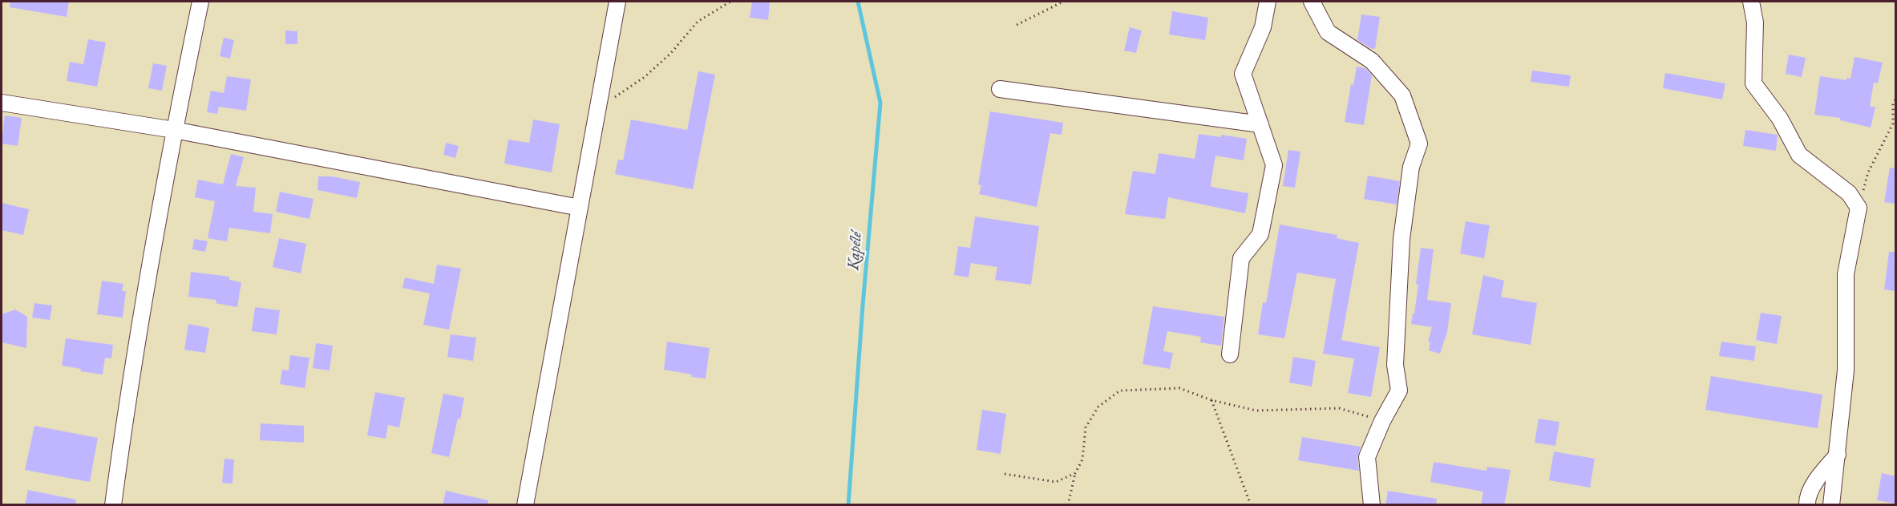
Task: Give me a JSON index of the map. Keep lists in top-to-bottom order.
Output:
{
  "water": ["Kapélé"]
}
